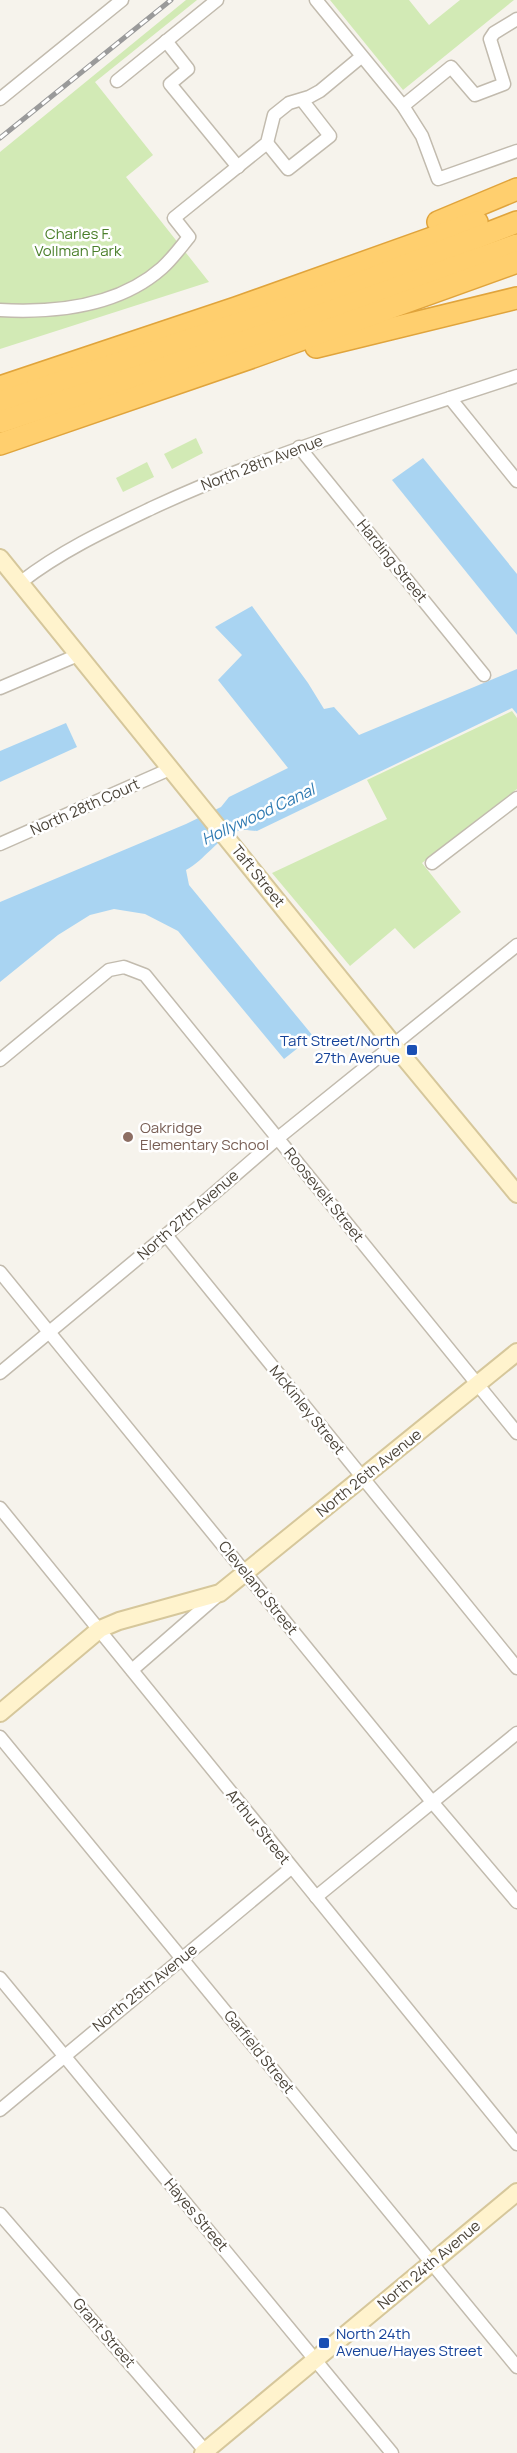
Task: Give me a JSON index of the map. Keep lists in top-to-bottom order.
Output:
{
  "streets": {
    "street": [
      "North 28th Avenue",
      "Harding Street",
      "North 28th Court",
      "Taft Street",
      "Roosevelt Street",
      "North 27th Avenue",
      "McKinley Street",
      "North 26th Avenue",
      "Cleveland Street",
      "Arthur Street",
      "North 25th Avenue",
      "Garfield Street",
      "Hayes Street",
      "North 24th Avenue",
      "Grant Street"
    ]
  },
  "crossings": [
    ["North 28th Avenue", "Harding Street"],
    ["North 28th Avenue", "Taft Street"],
    ["North 28th Court", "Taft Street"],
    ["Taft Street", "North 27th Avenue"],
    ["Roosevelt Street", "North 27th Avenue"],
    ["Roosevelt Street", "North 26th Avenue"],
    ["North 27th Avenue", "McKinley Street"],
    ["North 27th Avenue", "Cleveland Street"],
    ["McKinley Street", "North 26th Avenue"],
    ["North 26th Avenue", "Cleveland Street"],
    ["North 26th Avenue", "Arthur Street"],
    ["Arthur Street", "North 25th Avenue"],
    ["North 25th Avenue", "Garfield Street"],
    ["North 25th Avenue", "Hayes Street"],
    ["Garfield Street", "North 24th Avenue"],
    ["Hayes Street", "North 24th Avenue"],
    ["North 24th Avenue", "Grant Street"]
  ],
  "water": ["Hollywood Canal"],
  "parks": ["Charles F. Vollman Park"],
  "places": {
    "transit": ["Taft Street/North 27th Avenue", "North 24th Avenue/Hayes Street"],
    "other": ["Oakridge Elementary School"]
  }
}
